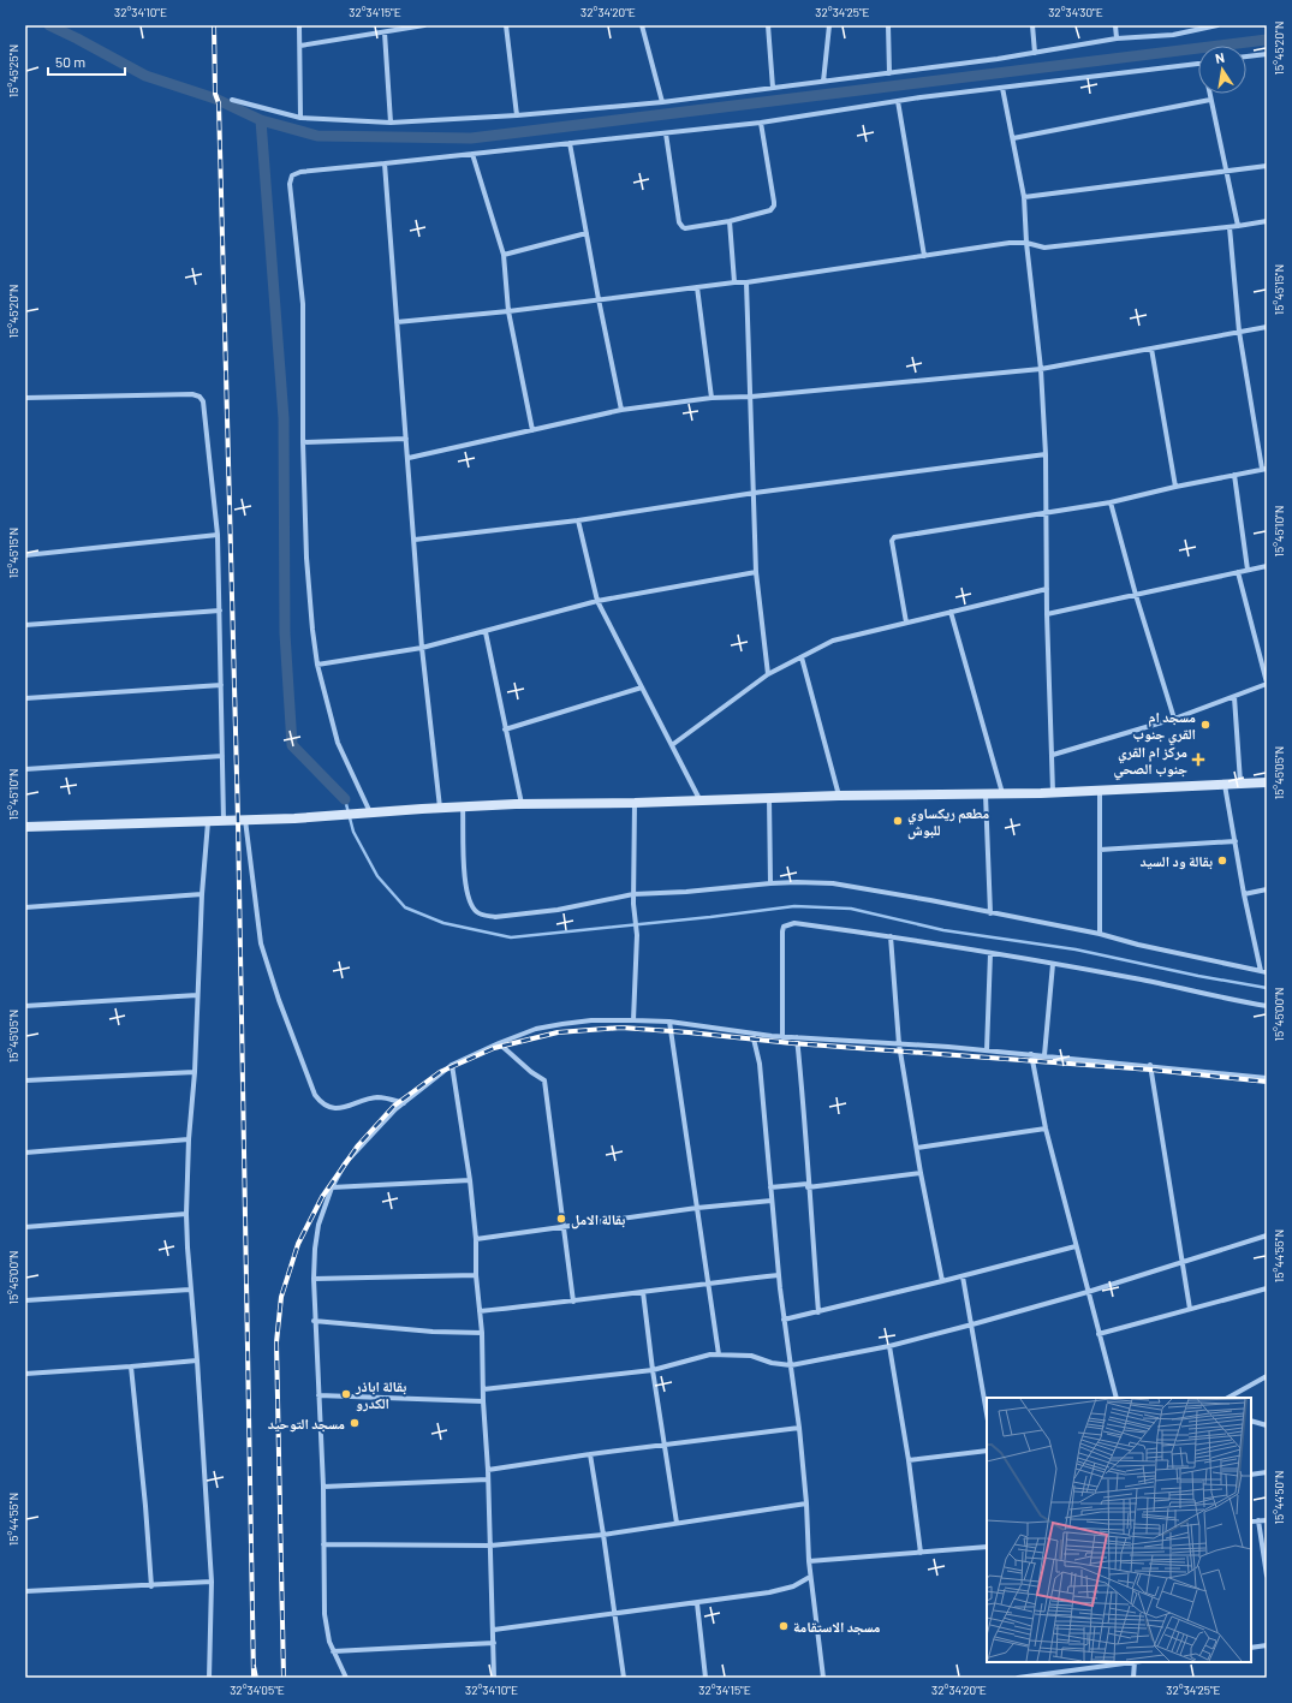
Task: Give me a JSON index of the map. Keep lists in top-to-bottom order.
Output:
{
  "places": {
    "other": [
      "مسجد ام القري جنوب",
      "مطعم ريكساوي للبوش",
      "بقالة ود السيد",
      "بقالة الامل",
      "بقالة اباذر الكدرو",
      "مسجد التوحيد",
      "مسجد الاستقامة"
    ],
    "health": ["مركز ام القري جنوب الصحي"]
  },
  "scale_bar": "50 m",
  "north": "top",
  "coordinates": [
    "32°34'10\"E",
    "32°34'15\"E",
    "32°34'20\"E",
    "32°34'25\"E",
    "32°34'30\"E",
    "15°45'20\"N",
    "15°45'25\"N",
    "15°45'15\"N",
    "15°45'10\"N",
    "15°45'05\"N",
    "15°45'00\"N",
    "15°44'55\"N",
    "15°44'50\"N",
    "32°34'05\"E"
  ]
}
